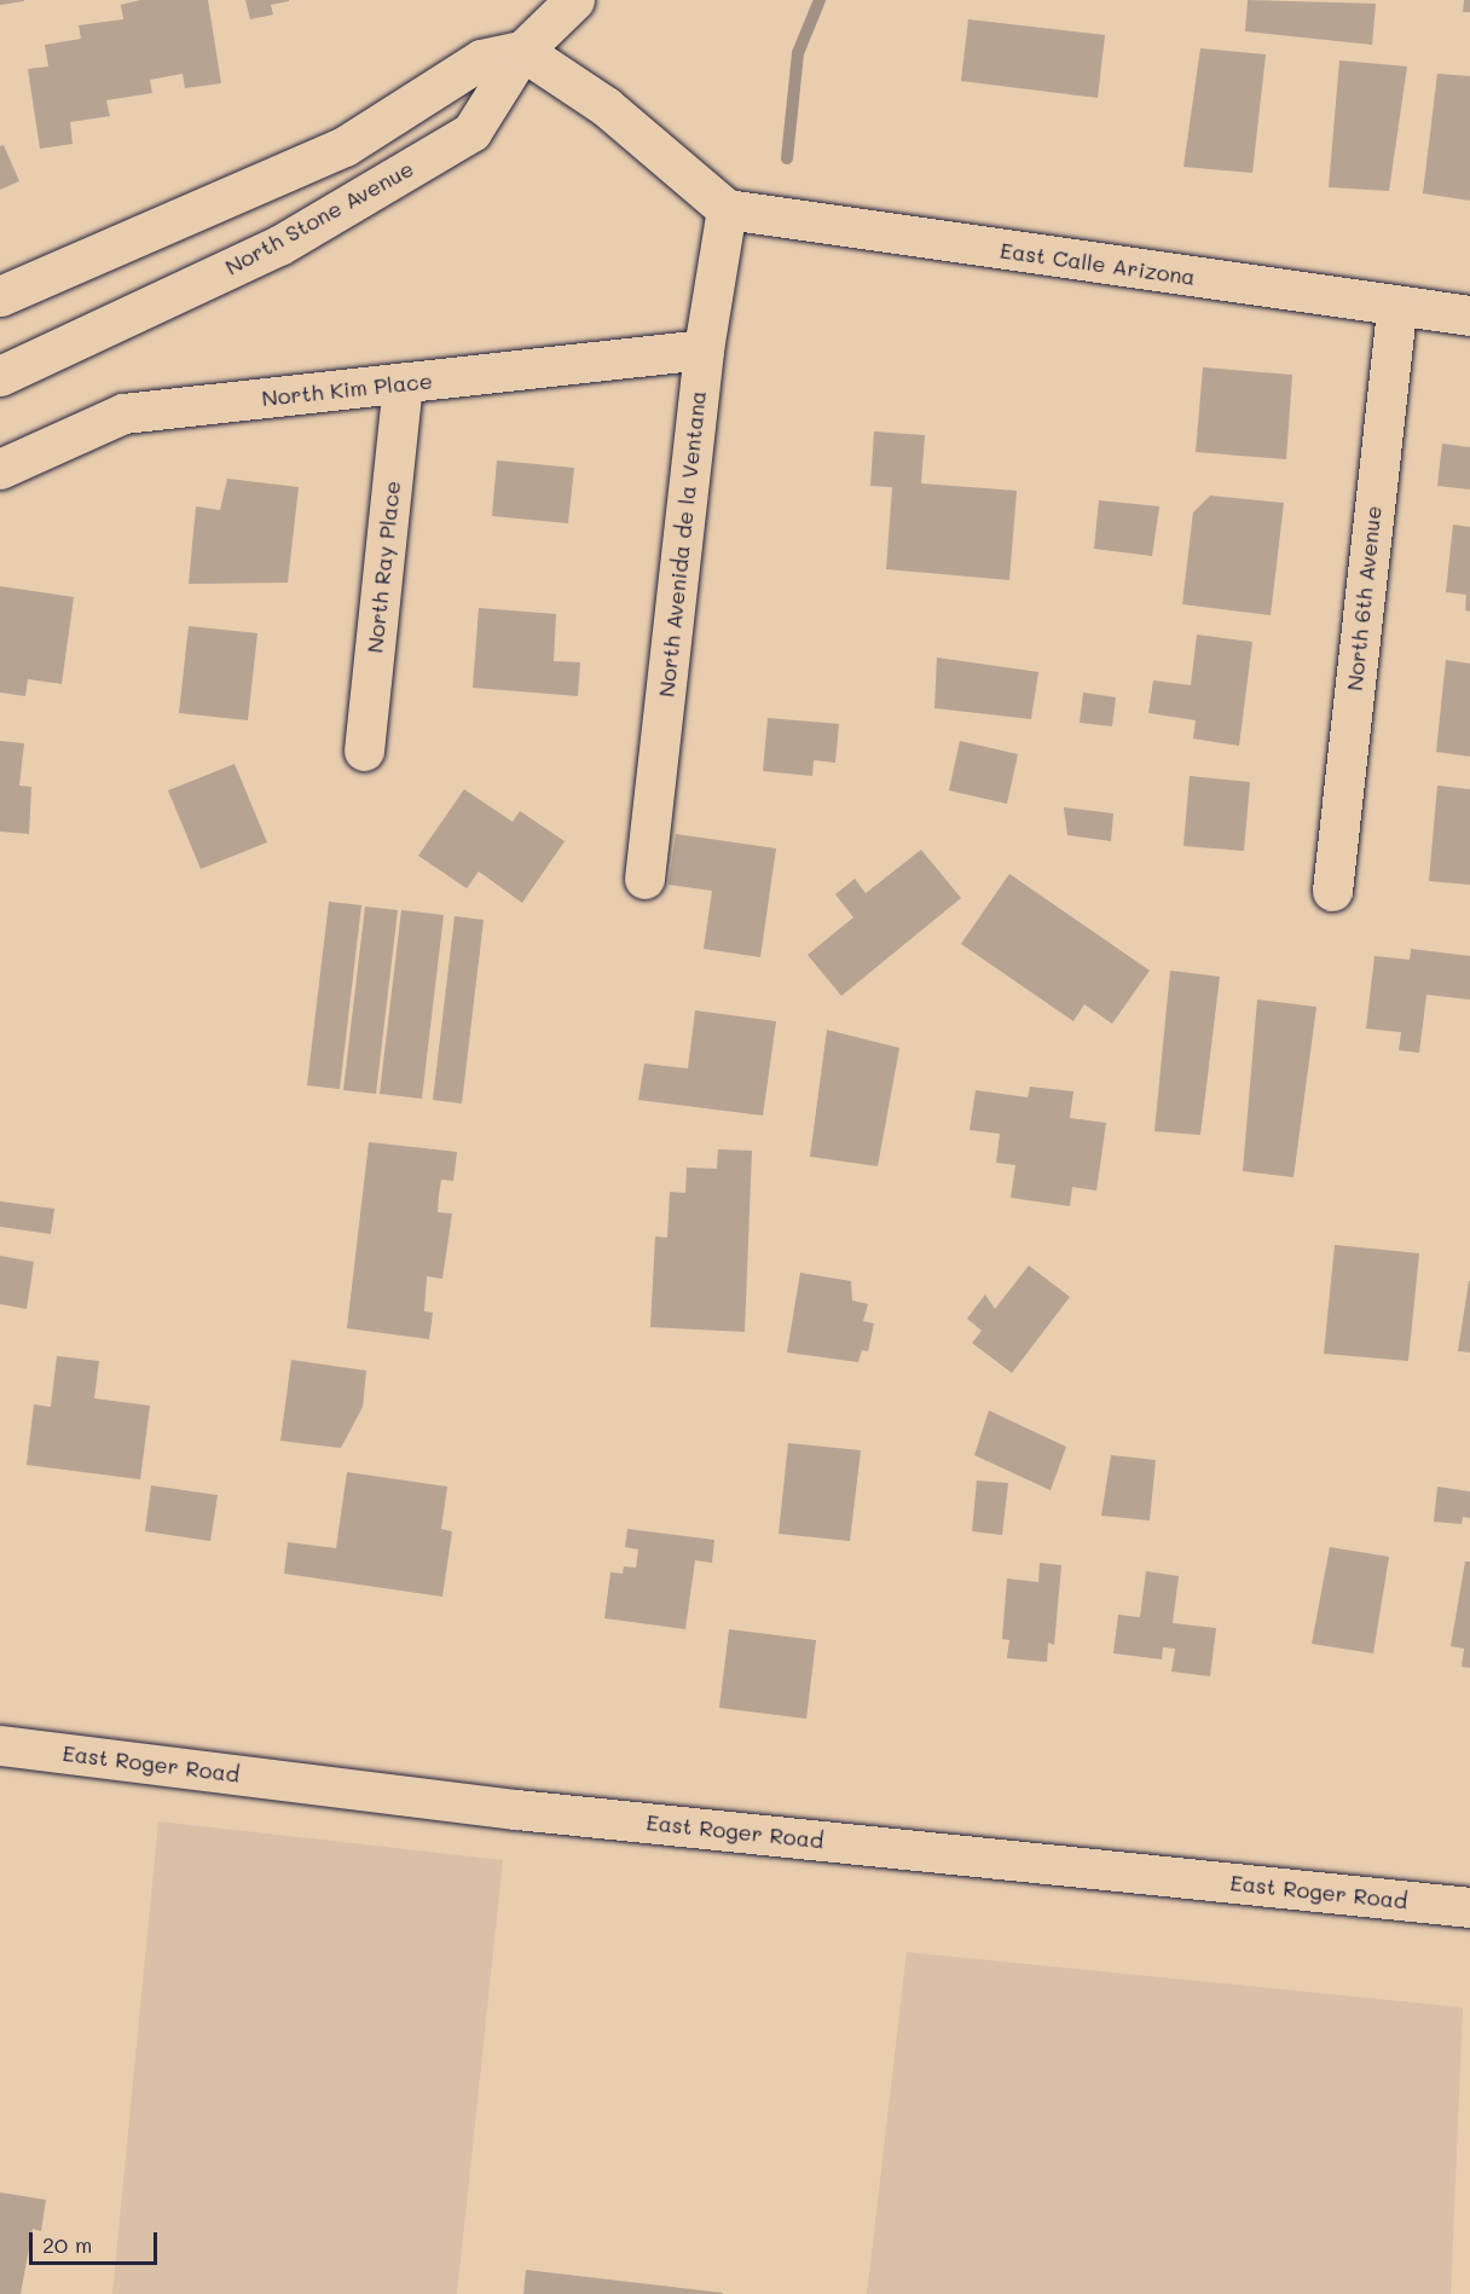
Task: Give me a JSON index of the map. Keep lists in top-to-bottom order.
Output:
{
  "streets": {
    "street": [
      "North Stone Avenue",
      "East Calle Arizona",
      "North Kim Place",
      "North Avenida de la Ventana",
      "North Ray Place",
      "North 6th Avenue",
      "East Roger Road"
    ]
  },
  "crossings": [
    ["East Calle Arizona", "North Avenida de la Ventana"],
    ["East Calle Arizona", "North 6th Avenue"],
    ["North Kim Place", "North Avenida de la Ventana"],
    ["North Kim Place", "North Ray Place"]
  ],
  "scale_bar": "20 m"
}
